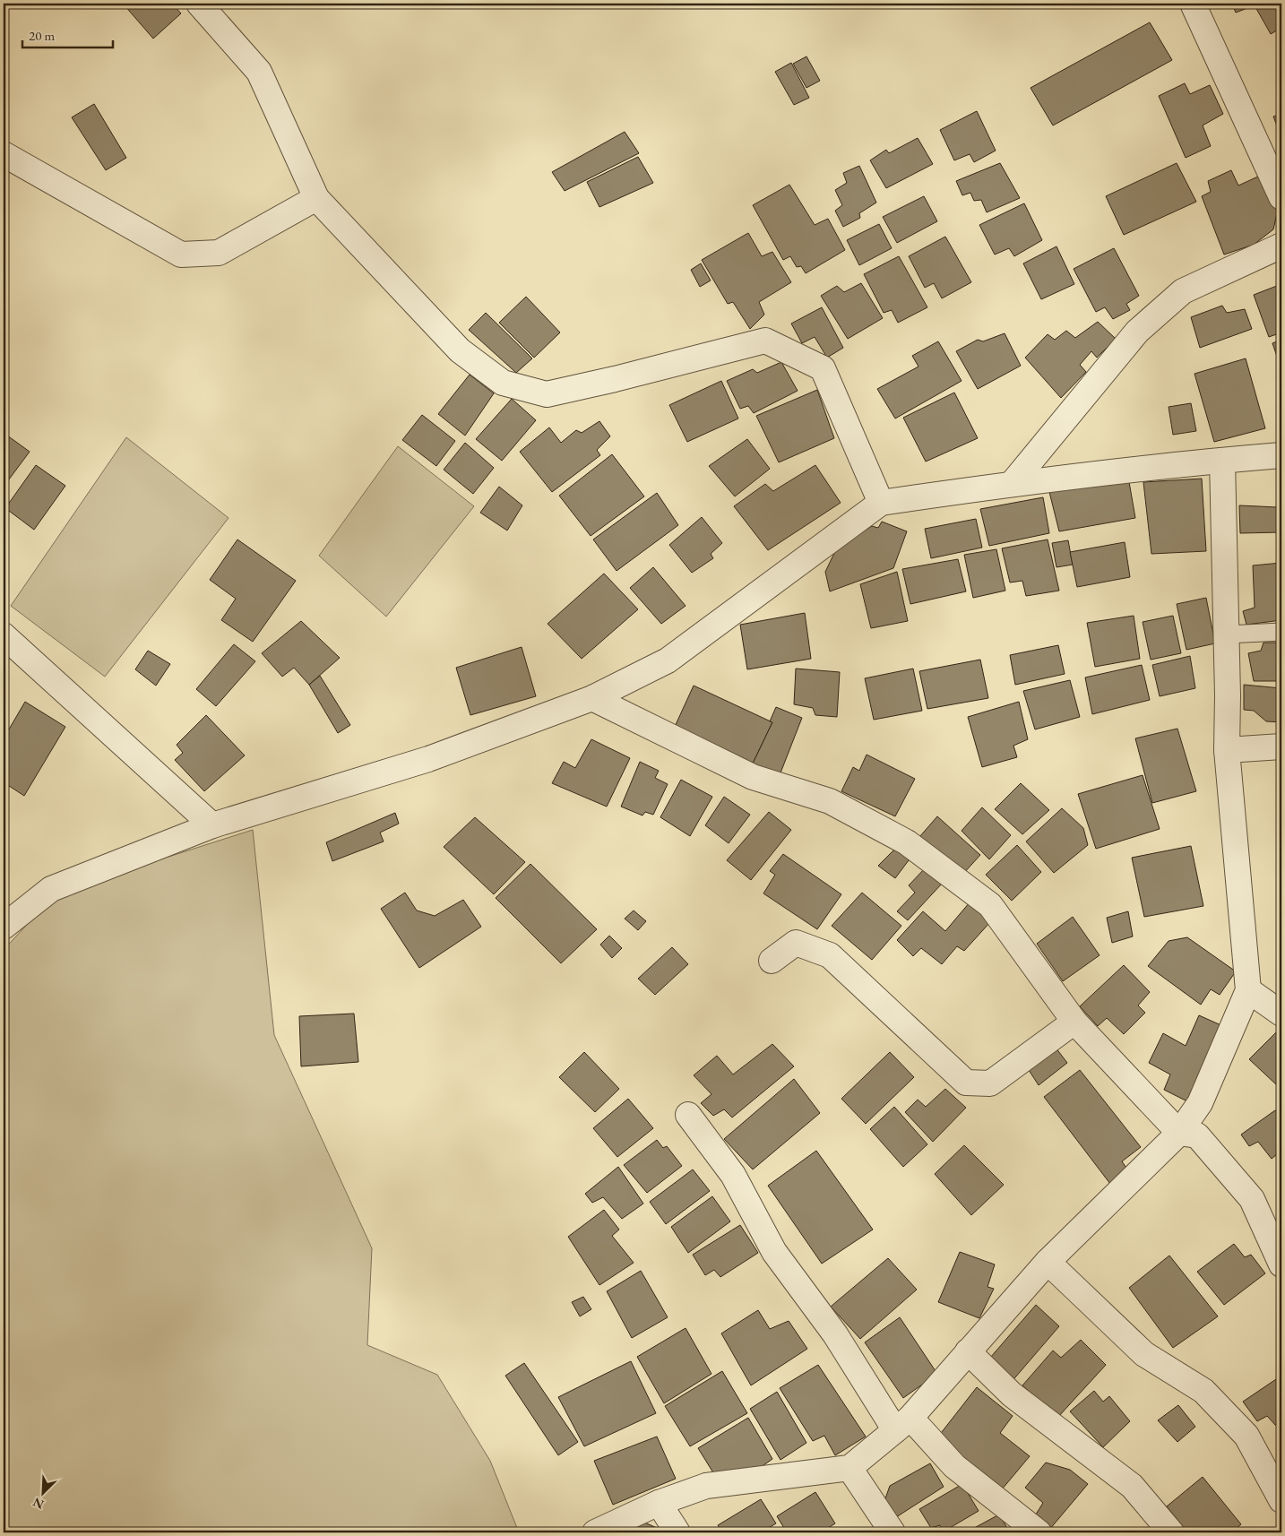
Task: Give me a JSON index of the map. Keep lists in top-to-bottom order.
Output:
{
  "scale_bar": "20 m",
  "north": "bottom left"
}
